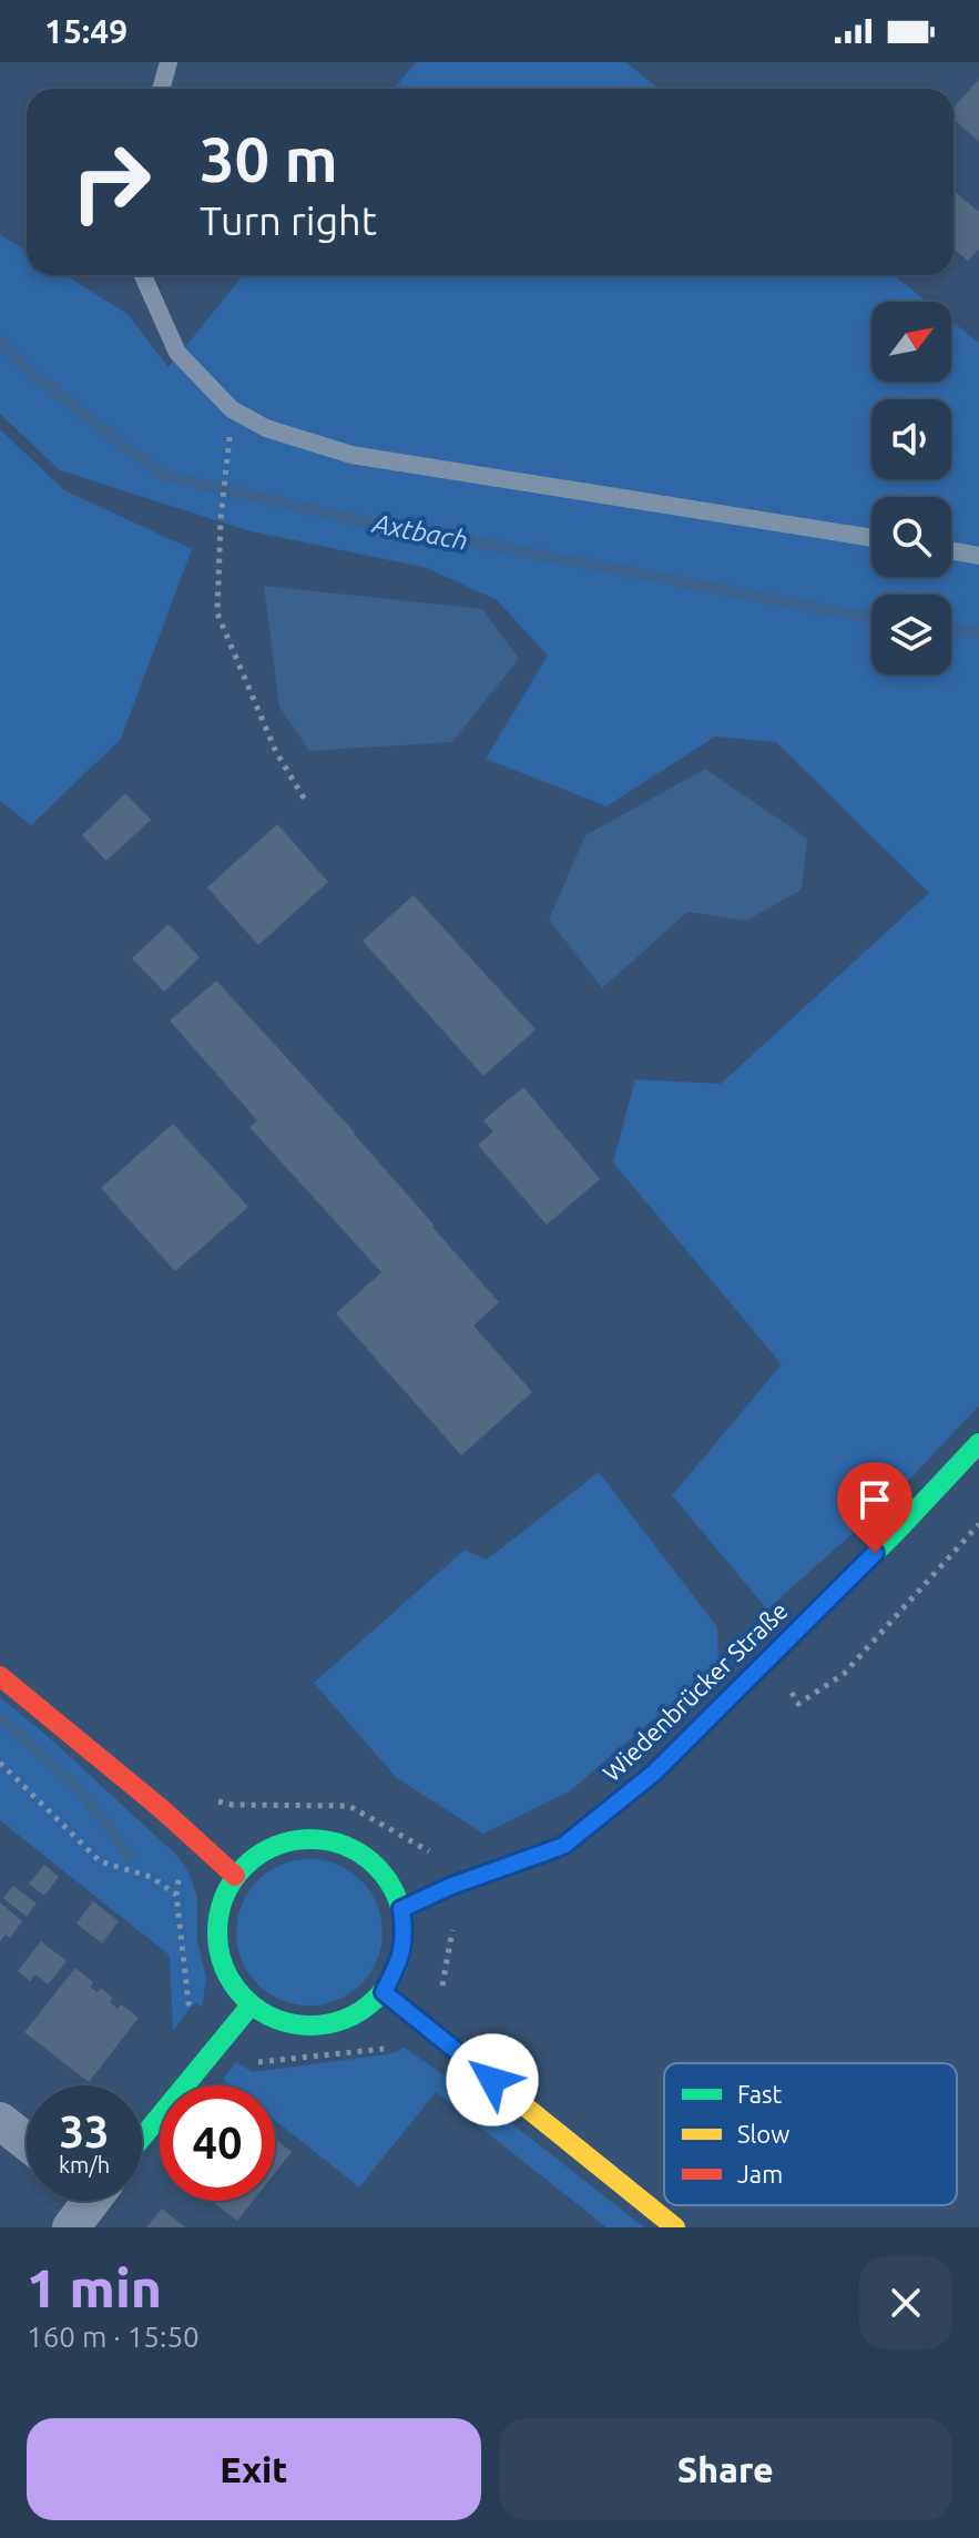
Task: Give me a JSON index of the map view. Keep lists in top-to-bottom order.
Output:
{
  "streets": {
    "street": ["Wiedenbrücker Straße"]
  },
  "water": ["Axtbach"],
  "legend": ["Fast", "Slow", "Jam"],
  "north": "top right",
  "page": {
    "status": "15:49",
    "turn": ["30 m", "Turn right"],
    "speed": "33 km/h",
    "limit": "40",
    "heading": ["1 min", "160 m · 15:50"],
    "buttons": ["Exit", "Share"]
  }
}
